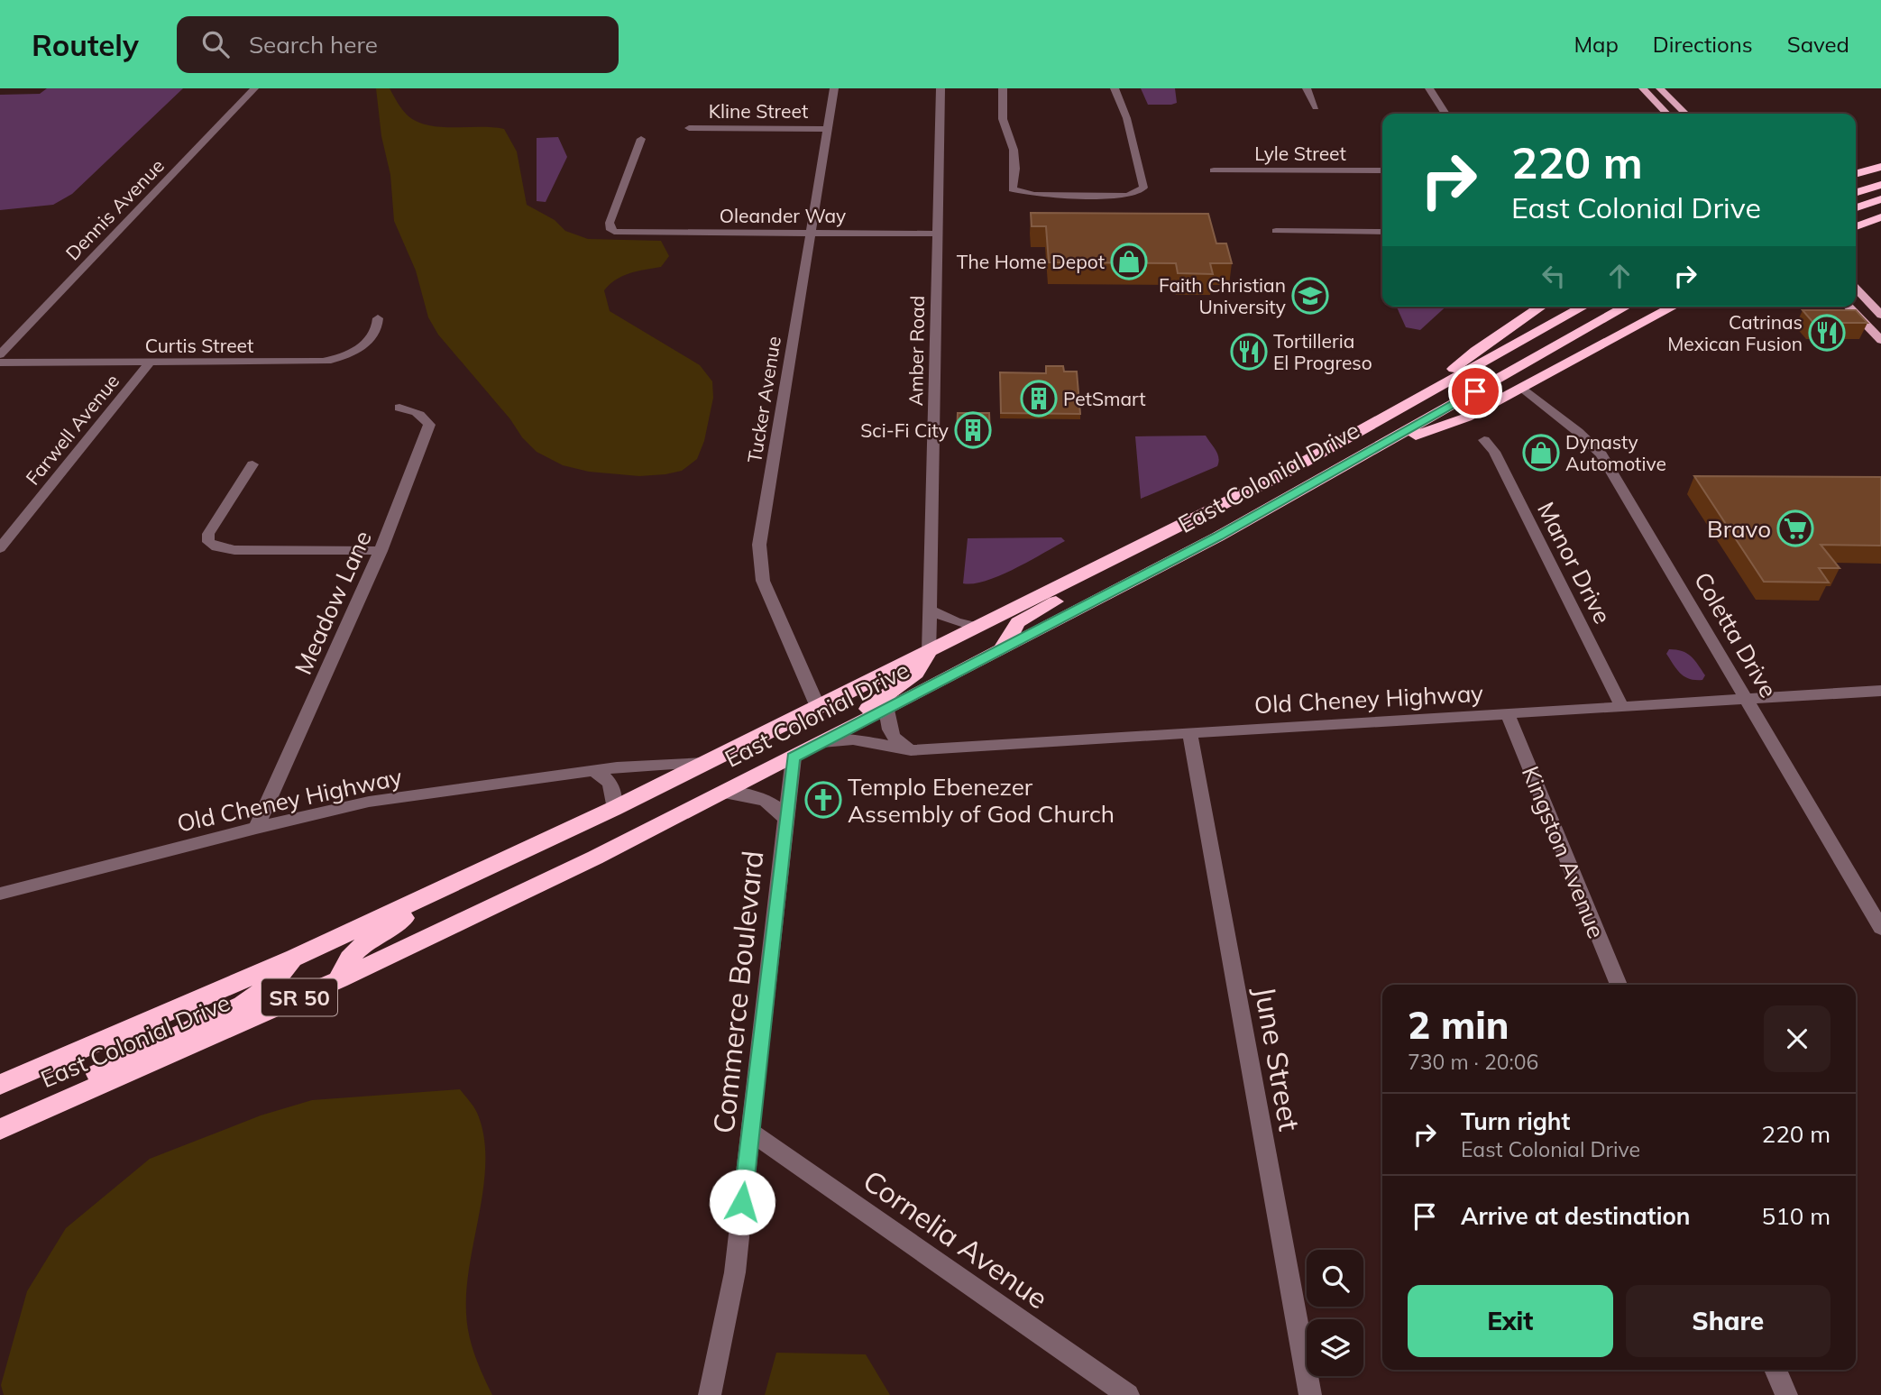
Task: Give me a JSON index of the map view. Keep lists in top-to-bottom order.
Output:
{
  "streets": {
    "highway": ["East Colonial Drive", "SR 50"],
    "street": [
      "Kline Street",
      "Lyle Street",
      "Dennis Avenue",
      "Oleander Way",
      "Curtis Street",
      "Amber Road",
      "Tucker Avenue",
      "Farwell Avenue",
      "Manor Drive",
      "Meadow Lane",
      "Coletta Drive",
      "Old Cheney Highway",
      "Kingston Avenue",
      "Commerce Boulevard",
      "June Street",
      "Cornelia Avenue"
    ]
  },
  "crossings": [
    ["Kline Street", "Tucker Avenue"],
    ["Oleander Way", "Amber Road"],
    ["Oleander Way", "Tucker Avenue"],
    ["Curtis Street", "Farwell Avenue"],
    ["Amber Road", "East Colonial Drive"],
    ["Tucker Avenue", "East Colonial Drive"],
    ["East Colonial Drive", "Old Cheney Highway"],
    ["East Colonial Drive", "Commerce Boulevard"],
    ["Manor Drive", "Old Cheney Highway"],
    ["Meadow Lane", "Old Cheney Highway"],
    ["Coletta Drive", "Old Cheney Highway"],
    ["Old Cheney Highway", "Kingston Avenue"],
    ["Old Cheney Highway", "June Street"],
    ["Commerce Boulevard", "Cornelia Avenue"]
  ],
  "places": {
    "shop": ["The Home Depot", "Dynasty Automotive"],
    "school or university": ["Faith Christian University"],
    "restaurant": ["Catrinas Mexican Fusion", "Tortilleria El Progreso"],
    "building": ["PetSmart", "Sci-Fi City"],
    "supermarket": ["Bravo"],
    "church": ["Templo Ebenezer Assembly of God Church"]
  },
  "page": {
    "header": "Routely",
    "search": "Search here",
    "nav": ["Map", "Directions", "Saved"],
    "turn": ["220 m", "East Colonial Drive"],
    "heading": ["2 min", "730 m · 20:06"],
    "list": [
      {
        "name": "Turn right",
        "note": "East Colonial Drive",
        "value": "220 m"
      },
      {
        "name": "Arrive at destination",
        "value": "510 m"
      }
    ],
    "buttons": ["Exit", "Share"]
  }
}
